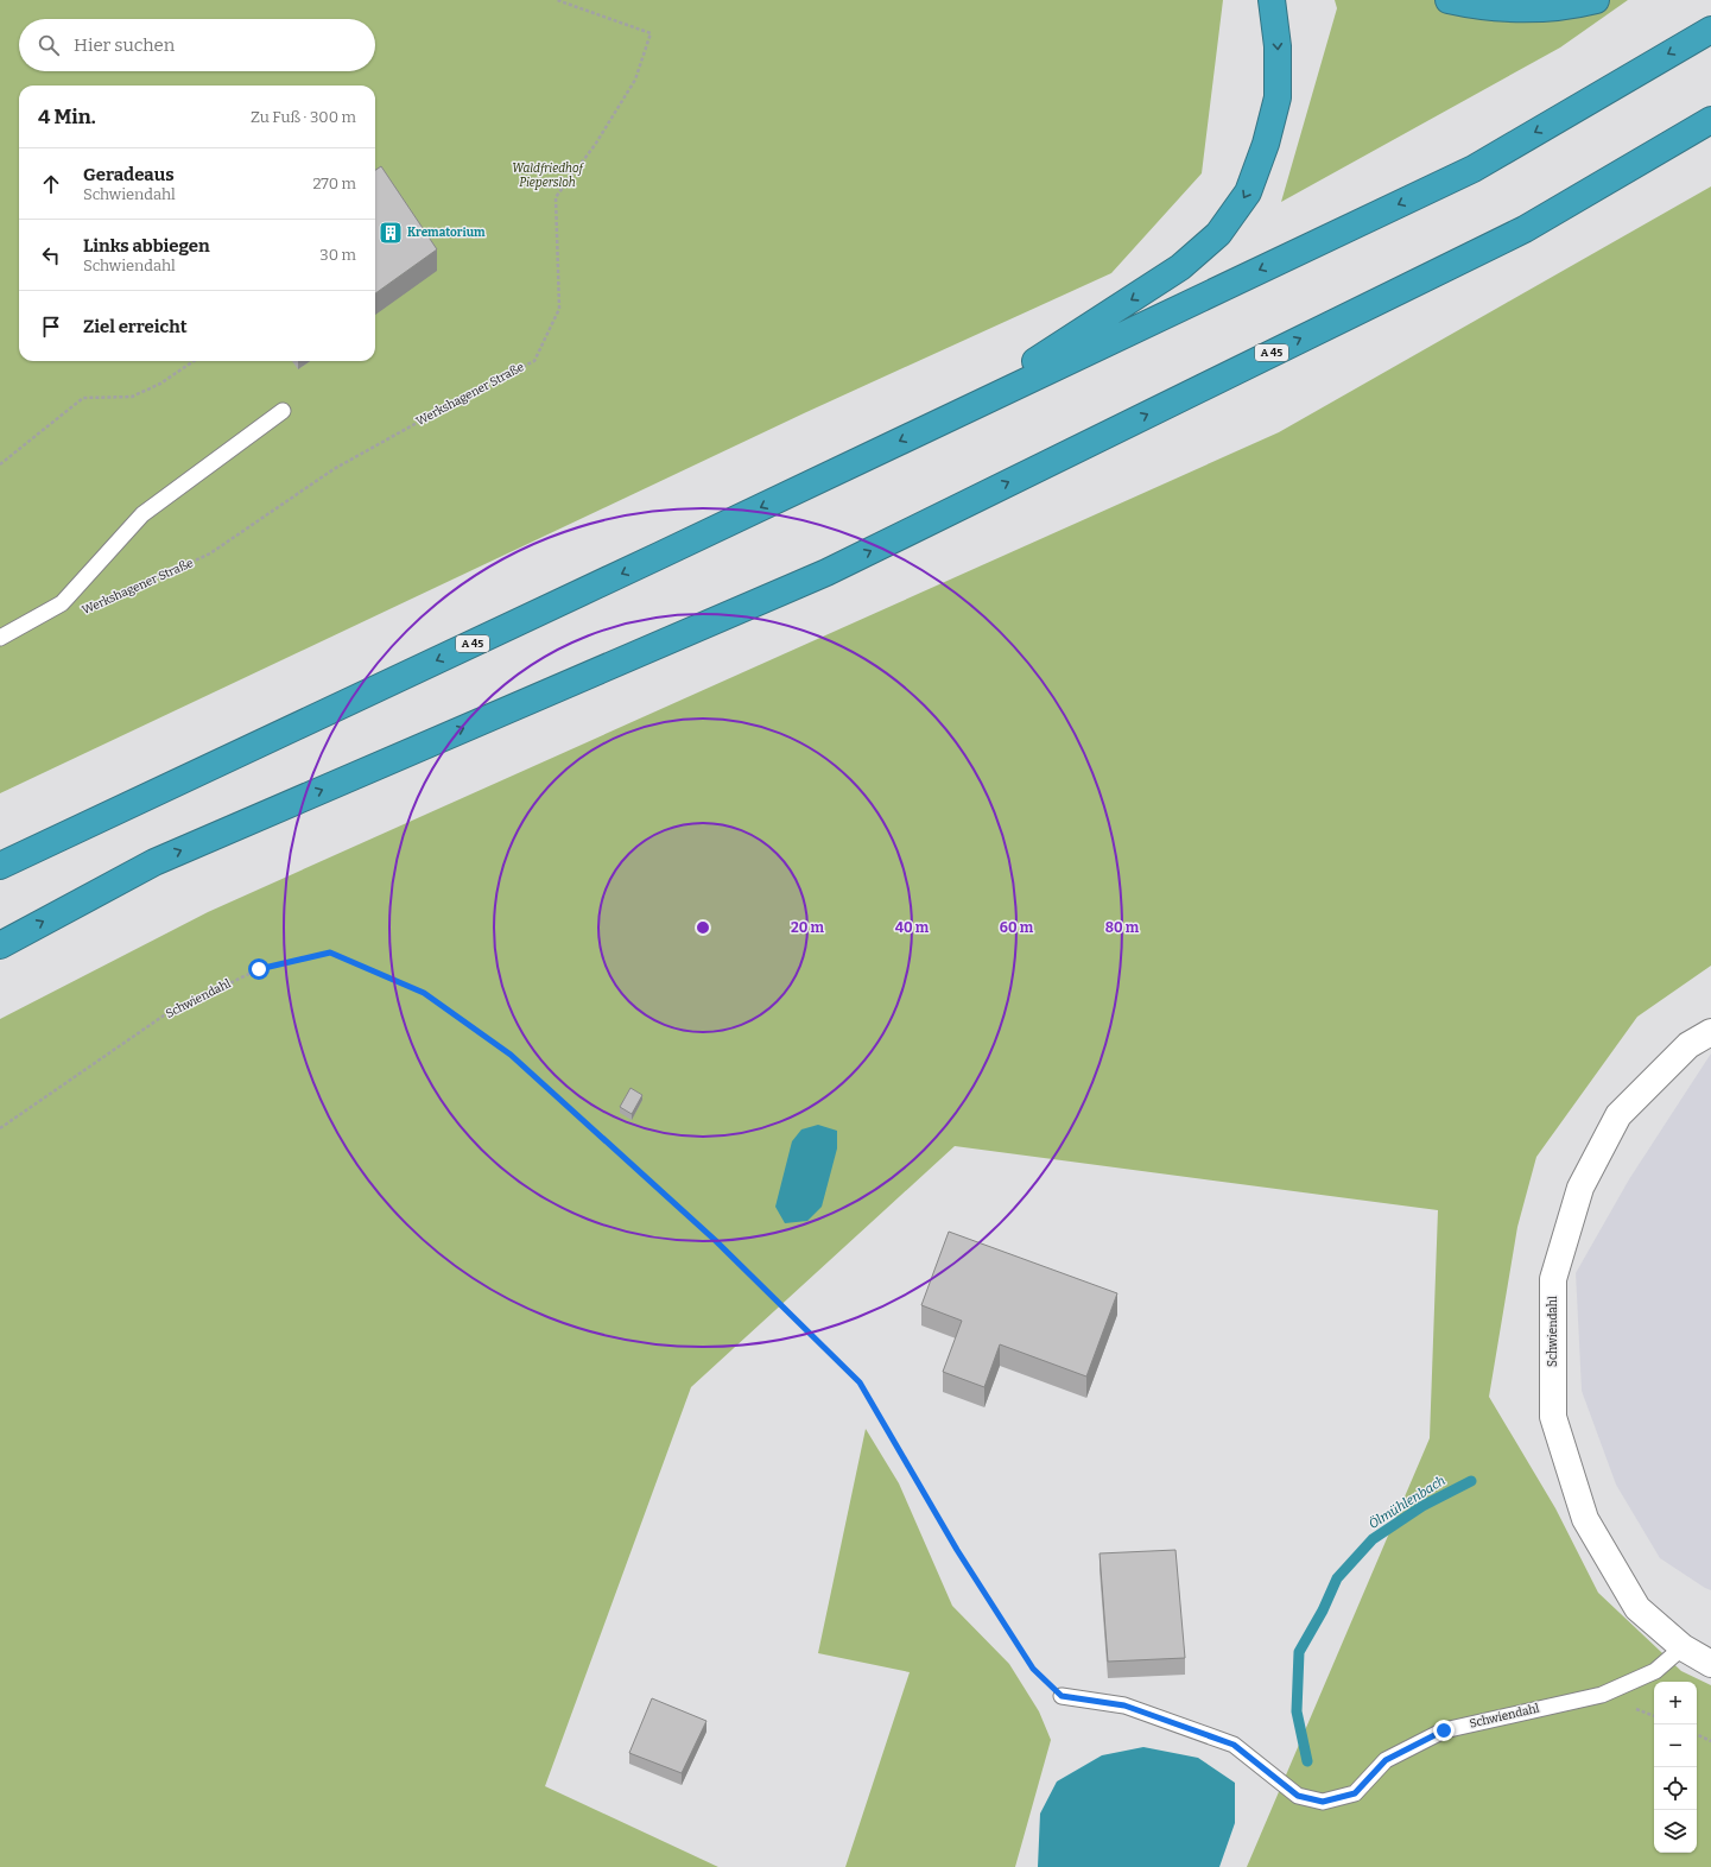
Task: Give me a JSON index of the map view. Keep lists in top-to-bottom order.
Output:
{
  "streets": {
    "highway": ["A 45"],
    "street": ["Schwiendahl"],
    "lane": ["Werkshagener Straße"]
  },
  "water": ["Ölmühlenbach"],
  "parks": ["Waldfriedhof Piepersloh"],
  "places": {
    "building": ["Krematorium"]
  },
  "page": {
    "search": "Hier suchen",
    "heading": ["4 Min.", "Zu Fuß · 300 m"],
    "list": [
      ["Geradeaus", "Schwiendahl", "270 m"],
      ["Links abbiegen", "Schwiendahl", "30 m"],
      "Ziel erreicht"
    ],
    "map_buttons": ["+", "−"]
  },
  "rings": [
    "20 m",
    "40 m",
    "60 m",
    "80 m"
  ]
}
